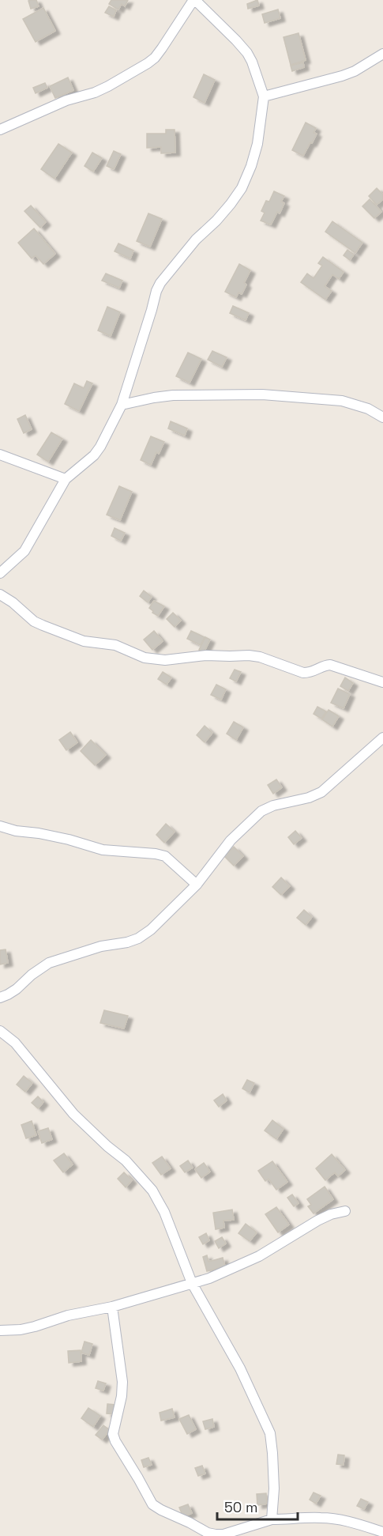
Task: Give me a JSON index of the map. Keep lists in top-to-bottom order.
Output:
{
  "scale_bar": "50 m"
}
